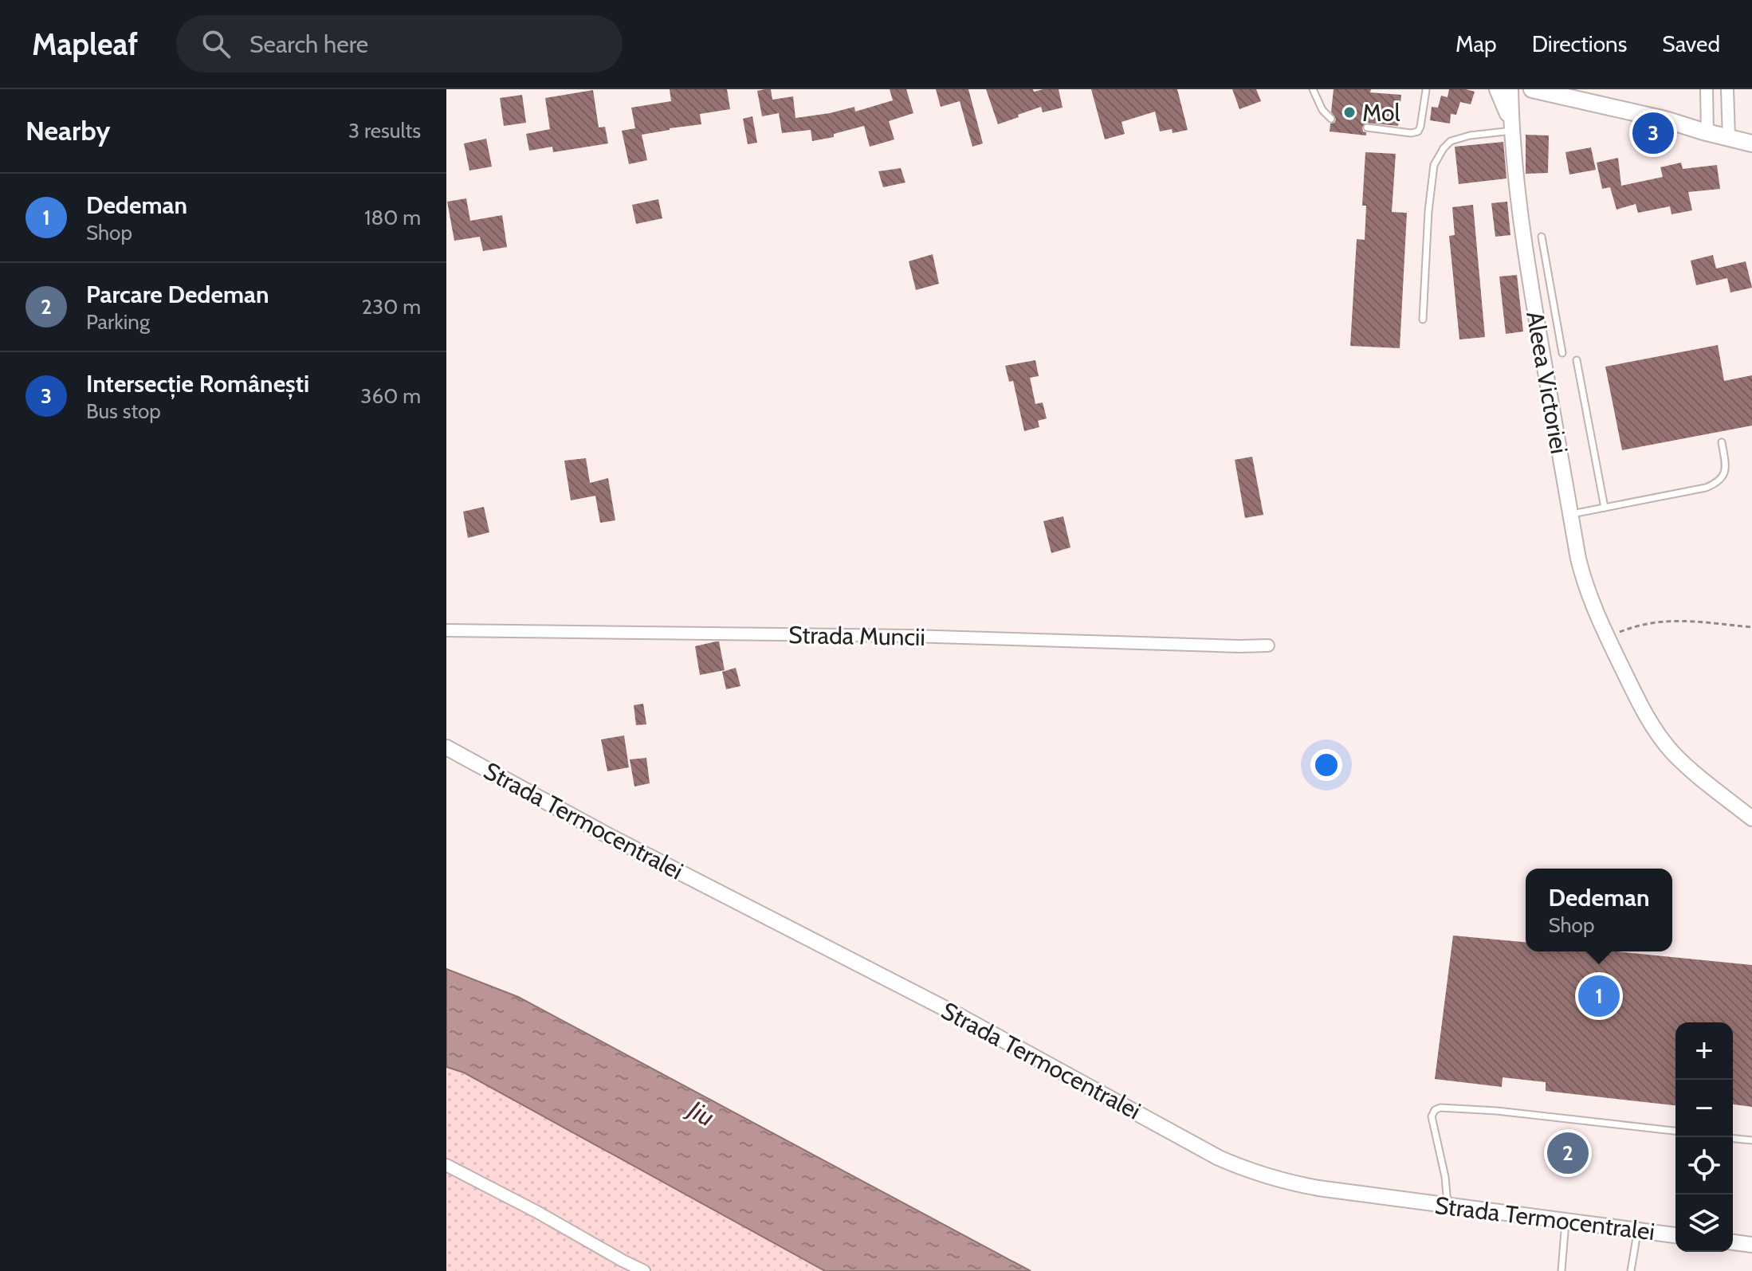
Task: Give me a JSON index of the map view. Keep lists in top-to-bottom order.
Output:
{
  "streets": {
    "street": ["Aleea Victoriei", "Strada Muncii", "Strada Termocentralei"]
  },
  "water": ["Jiu"],
  "places": ["Mol"],
  "page": {
    "header": "Mapleaf",
    "search": "Search here",
    "nav": ["Map", "Directions", "Saved"],
    "heading": ["Nearby", "3 results"],
    "pins": ["3", "1", "2"],
    "list": [
      {
        "mark": "1",
        "name": "Dedeman",
        "note": "Shop",
        "value": "180 m"
      },
      {
        "mark": "2",
        "name": "Parcare Dedeman",
        "note": "Parking",
        "value": "230 m"
      },
      {
        "mark": "3",
        "name": "Intersecție Românești",
        "note": "Bus stop",
        "value": "360 m"
      }
    ],
    "popup": ["Dedeman", "Shop"],
    "map_buttons": ["+", "−"]
  }
}
